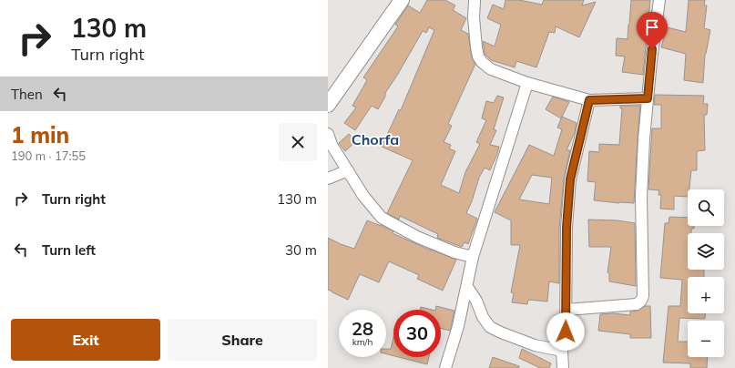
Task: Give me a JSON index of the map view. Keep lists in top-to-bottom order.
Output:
{
  "districts": ["Chorfa"],
  "page": {
    "turn": ["130 m", "Turn right"],
    "then": "Then",
    "heading": ["1 min", "190 m · 17:55"],
    "list": [
      {
        "name": "Turn right",
        "value": "130 m"
      },
      {
        "name": "Turn left",
        "value": "30 m"
      }
    ],
    "map_buttons": ["+", "−"],
    "speed": "28 km/h",
    "limit": "30",
    "buttons": ["Exit", "Share"]
  }
}
